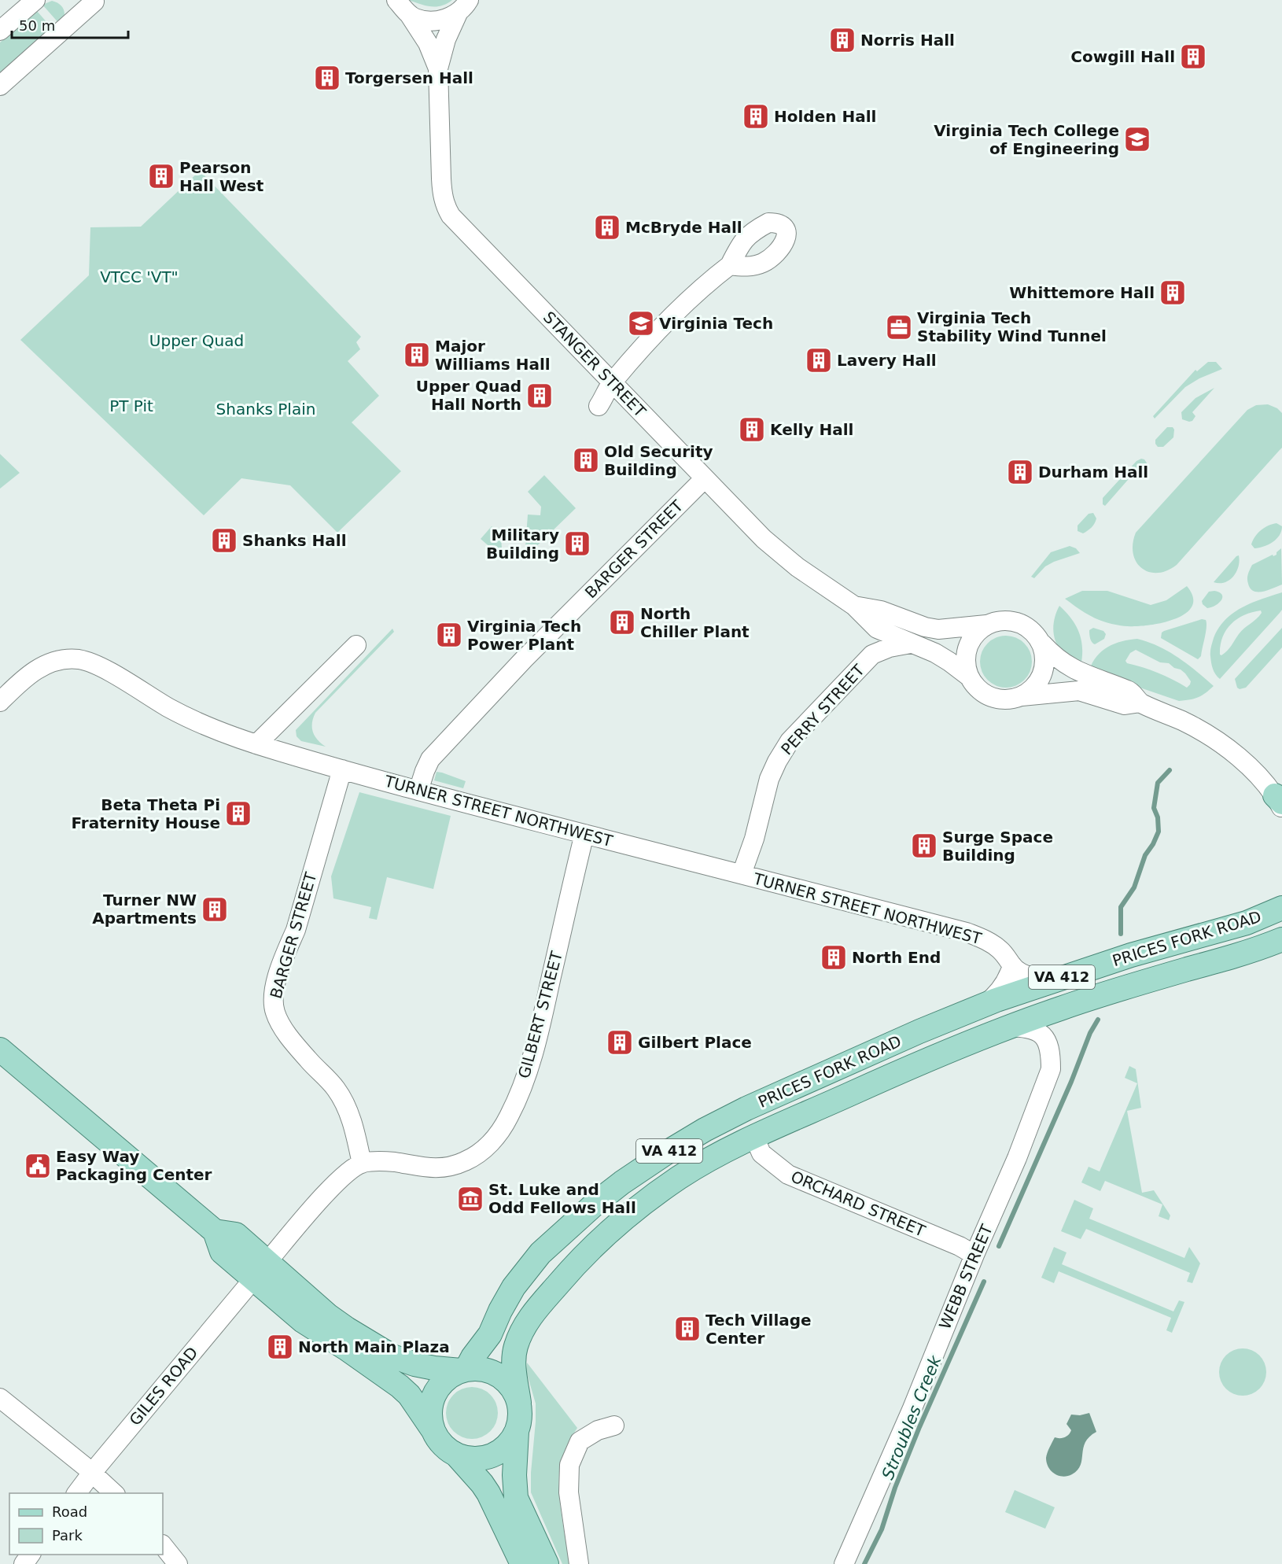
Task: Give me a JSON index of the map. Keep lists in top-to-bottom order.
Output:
{
  "streets": {
    "main road": ["PRICES FORK ROAD", "VA 412"],
    "street": [
      "STANGER STREET",
      "BARGER STREET",
      "PERRY STREET",
      "TURNER STREET NORTHWEST",
      "GILBERT STREET",
      "ORCHARD STREET",
      "WEBB STREET",
      "GILES ROAD"
    ]
  },
  "crossings": [
    ["STANGER STREET", "BARGER STREET"],
    ["STANGER STREET", "PERRY STREET"],
    ["BARGER STREET", "TURNER STREET NORTHWEST"],
    ["BARGER STREET", "GILBERT STREET"],
    ["PERRY STREET", "TURNER STREET NORTHWEST"],
    ["TURNER STREET NORTHWEST", "PRICES FORK ROAD"],
    ["TURNER STREET NORTHWEST", "GILBERT STREET"],
    ["PRICES FORK ROAD", "ORCHARD STREET"],
    ["PRICES FORK ROAD", "WEBB STREET"],
    ["ORCHARD STREET", "WEBB STREET"]
  ],
  "water": ["Stroubles Creek"],
  "parks": [
    "VTCC 'VT\"",
    "Upper Quad",
    "PT Pit",
    "Shanks Plain"
  ],
  "places": {
    "building": [
      "Norris Hall",
      "Cowgill Hall",
      "Torgersen Hall",
      "Holden Hall",
      "Pearson Hall West",
      "McBryde Hall",
      "Whittemore Hall",
      "Major Williams Hall",
      "Lavery Hall",
      "Upper Quad Hall North",
      "Kelly Hall",
      "Old Security Building",
      "Durham Hall",
      "Shanks Hall",
      "Military Building",
      "North Chiller Plant",
      "Virginia Tech Power Plant",
      "Beta Theta Pi Fraternity House",
      "Surge Space Building",
      "Turner NW Apartments",
      "North End",
      "Gilbert Place",
      "Tech Village Center",
      "North Main Plaza"
    ],
    "school or university": ["Virginia Tech College of Engineering", "Virginia Tech"],
    "office": ["Virginia Tech Stability Wind Tunnel"],
    "public building": ["Easy Way Packaging Center"],
    "museum": ["St. Luke and Odd Fellows Hall"]
  },
  "legend": ["Road", "Park"],
  "scale_bar": "50 m"
}
